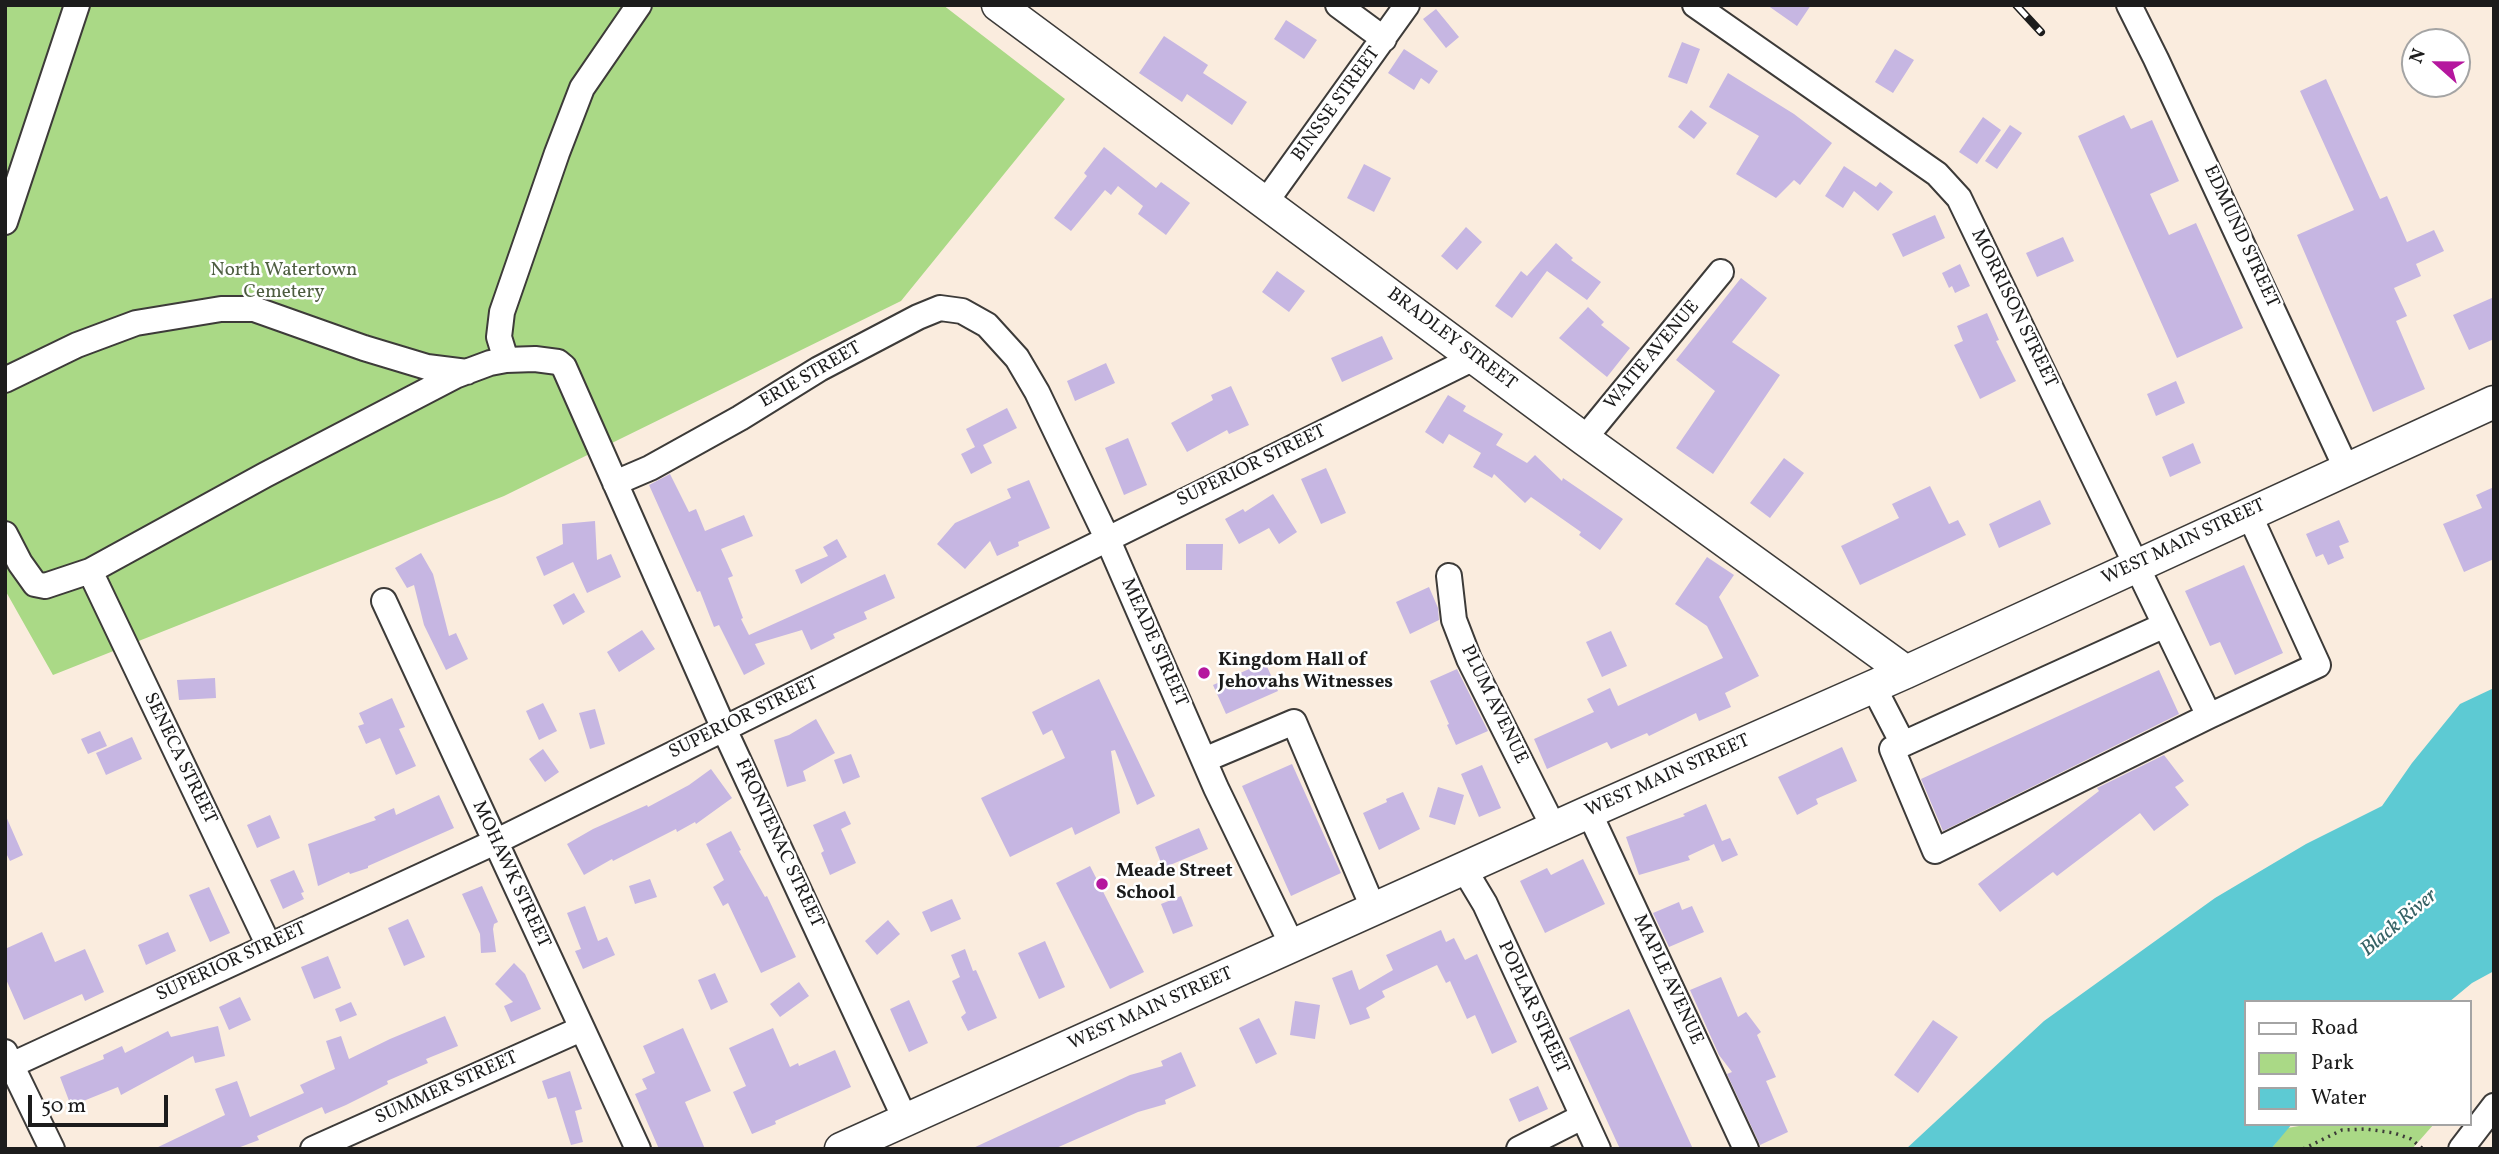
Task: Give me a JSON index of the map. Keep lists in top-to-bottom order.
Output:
{
  "streets": {
    "main road": ["BRADLEY STREET", "WEST MAIN STREET"],
    "street": [
      "BINSSE STREET",
      "EDMUND STREET",
      "MORRISON STREET",
      "WAITE AVENUE",
      "ERIE STREET",
      "SUPERIOR STREET",
      "MEADE STREET",
      "PLUM AVENUE",
      "SENECA STREET",
      "FRONTENAC STREET",
      "MOHAWK STREET",
      "MAPLE AVENUE",
      "POPLAR STREET",
      "SUMMER STREET"
    ]
  },
  "crossings": [
    ["BINSSE STREET", "BRADLEY STREET"],
    ["EDMUND STREET", "WEST MAIN STREET"],
    ["MORRISON STREET", "WEST MAIN STREET"],
    ["BRADLEY STREET", "WAITE AVENUE"],
    ["BRADLEY STREET", "SUPERIOR STREET"],
    ["BRADLEY STREET", "WEST MAIN STREET"],
    ["ERIE STREET", "MEADE STREET"],
    ["ERIE STREET", "FRONTENAC STREET"],
    ["SUPERIOR STREET", "MEADE STREET"],
    ["SUPERIOR STREET", "SENECA STREET"],
    ["SUPERIOR STREET", "FRONTENAC STREET"],
    ["SUPERIOR STREET", "MOHAWK STREET"],
    ["WEST MAIN STREET", "MEADE STREET"],
    ["WEST MAIN STREET", "PLUM AVENUE"],
    ["WEST MAIN STREET", "FRONTENAC STREET"],
    ["WEST MAIN STREET", "MAPLE AVENUE"],
    ["WEST MAIN STREET", "POPLAR STREET"],
    ["MOHAWK STREET", "SUMMER STREET"]
  ],
  "water": ["Black River"],
  "parks": ["North Watertown Cemetery"],
  "places": ["Kingdom Hall of Jehovahs Witnesses", "Meade Street School"],
  "legend": ["Road", "Park", "Water"],
  "scale_bar": "50 m",
  "north": "left"
}
